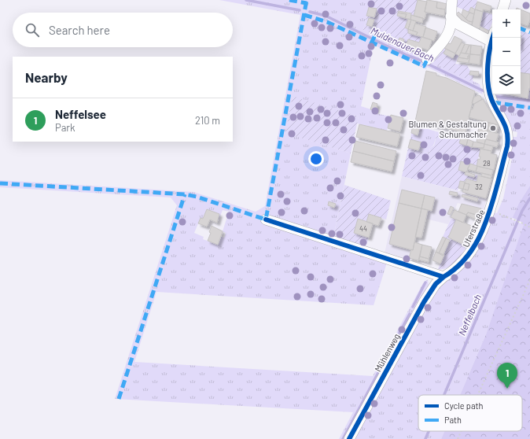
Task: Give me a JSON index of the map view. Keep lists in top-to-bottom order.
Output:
{
  "streets": {
    "street": ["Uferstraße", "Mühlenweg"]
  },
  "crossings": [
    ["Uferstraße", "Mühlenweg"]
  ],
  "water": ["Muldenauer Bach", "Neffelbach"],
  "places": ["Blumen & Gestaltung Schumacher"],
  "house_numbers": ["28", "32", "44"],
  "legend": ["Cycle path", "Path"],
  "page": {
    "map_buttons": ["+", "−"],
    "search": "Search here",
    "heading": "Nearby",
    "list": [
      {
        "mark": "1",
        "name": "Neffelsee",
        "note": "Park",
        "value": "210 m"
      }
    ],
    "pins": "1"
  }
}
